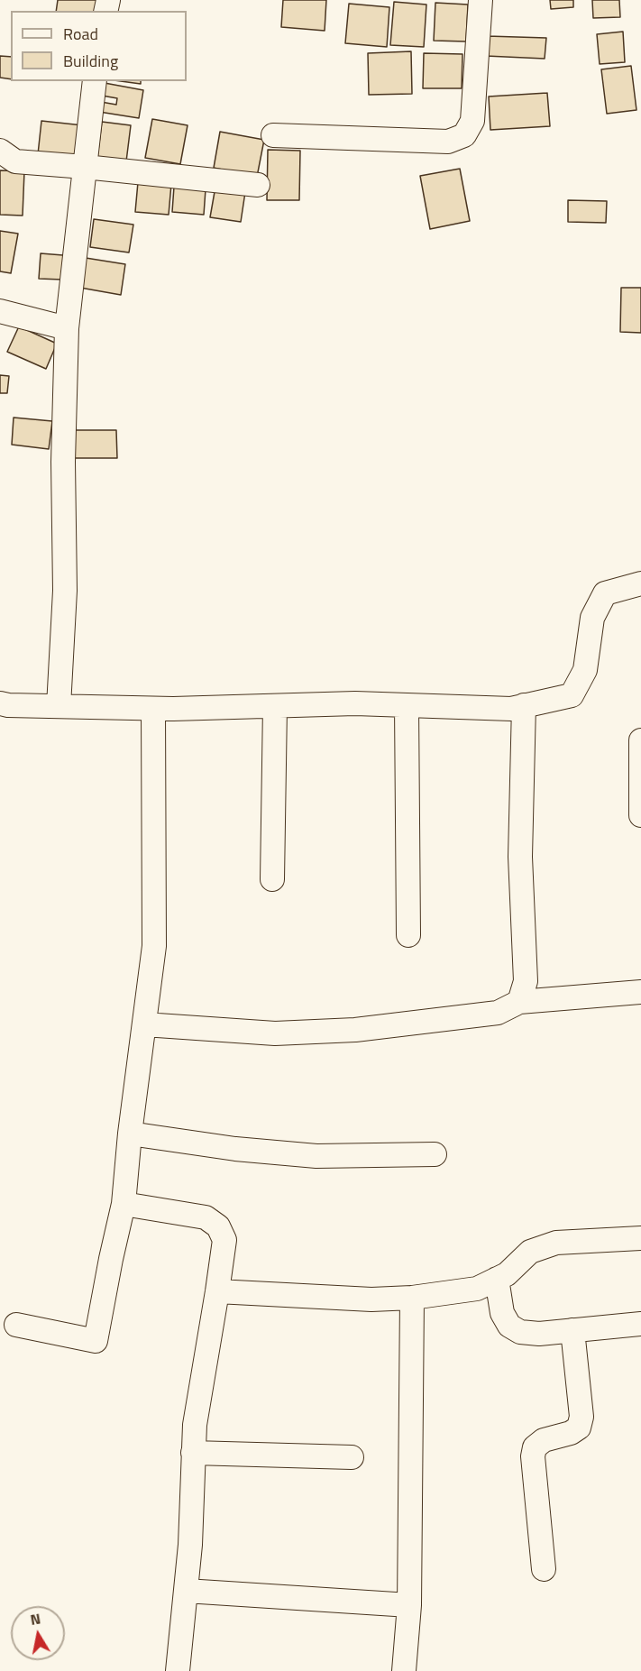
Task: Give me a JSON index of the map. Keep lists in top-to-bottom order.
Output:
{
  "legend": ["Road", "Building"],
  "north": "top"
}
